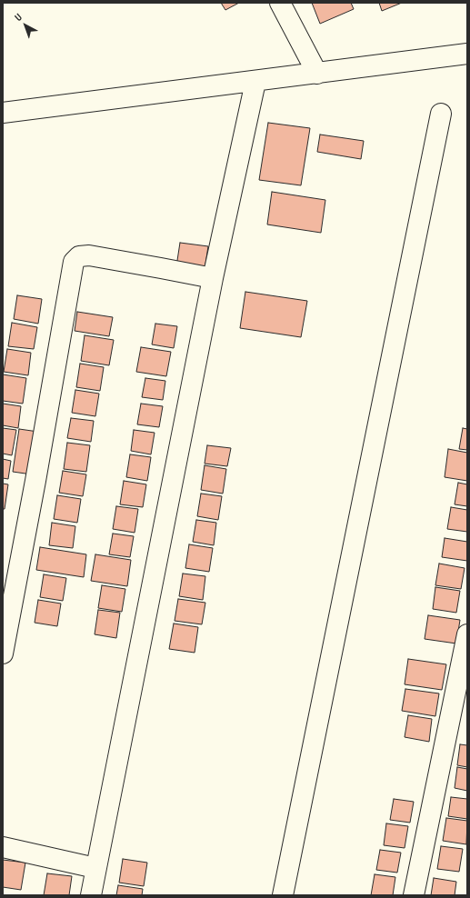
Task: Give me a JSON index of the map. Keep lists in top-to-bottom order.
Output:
{
  "north": "top left"
}
